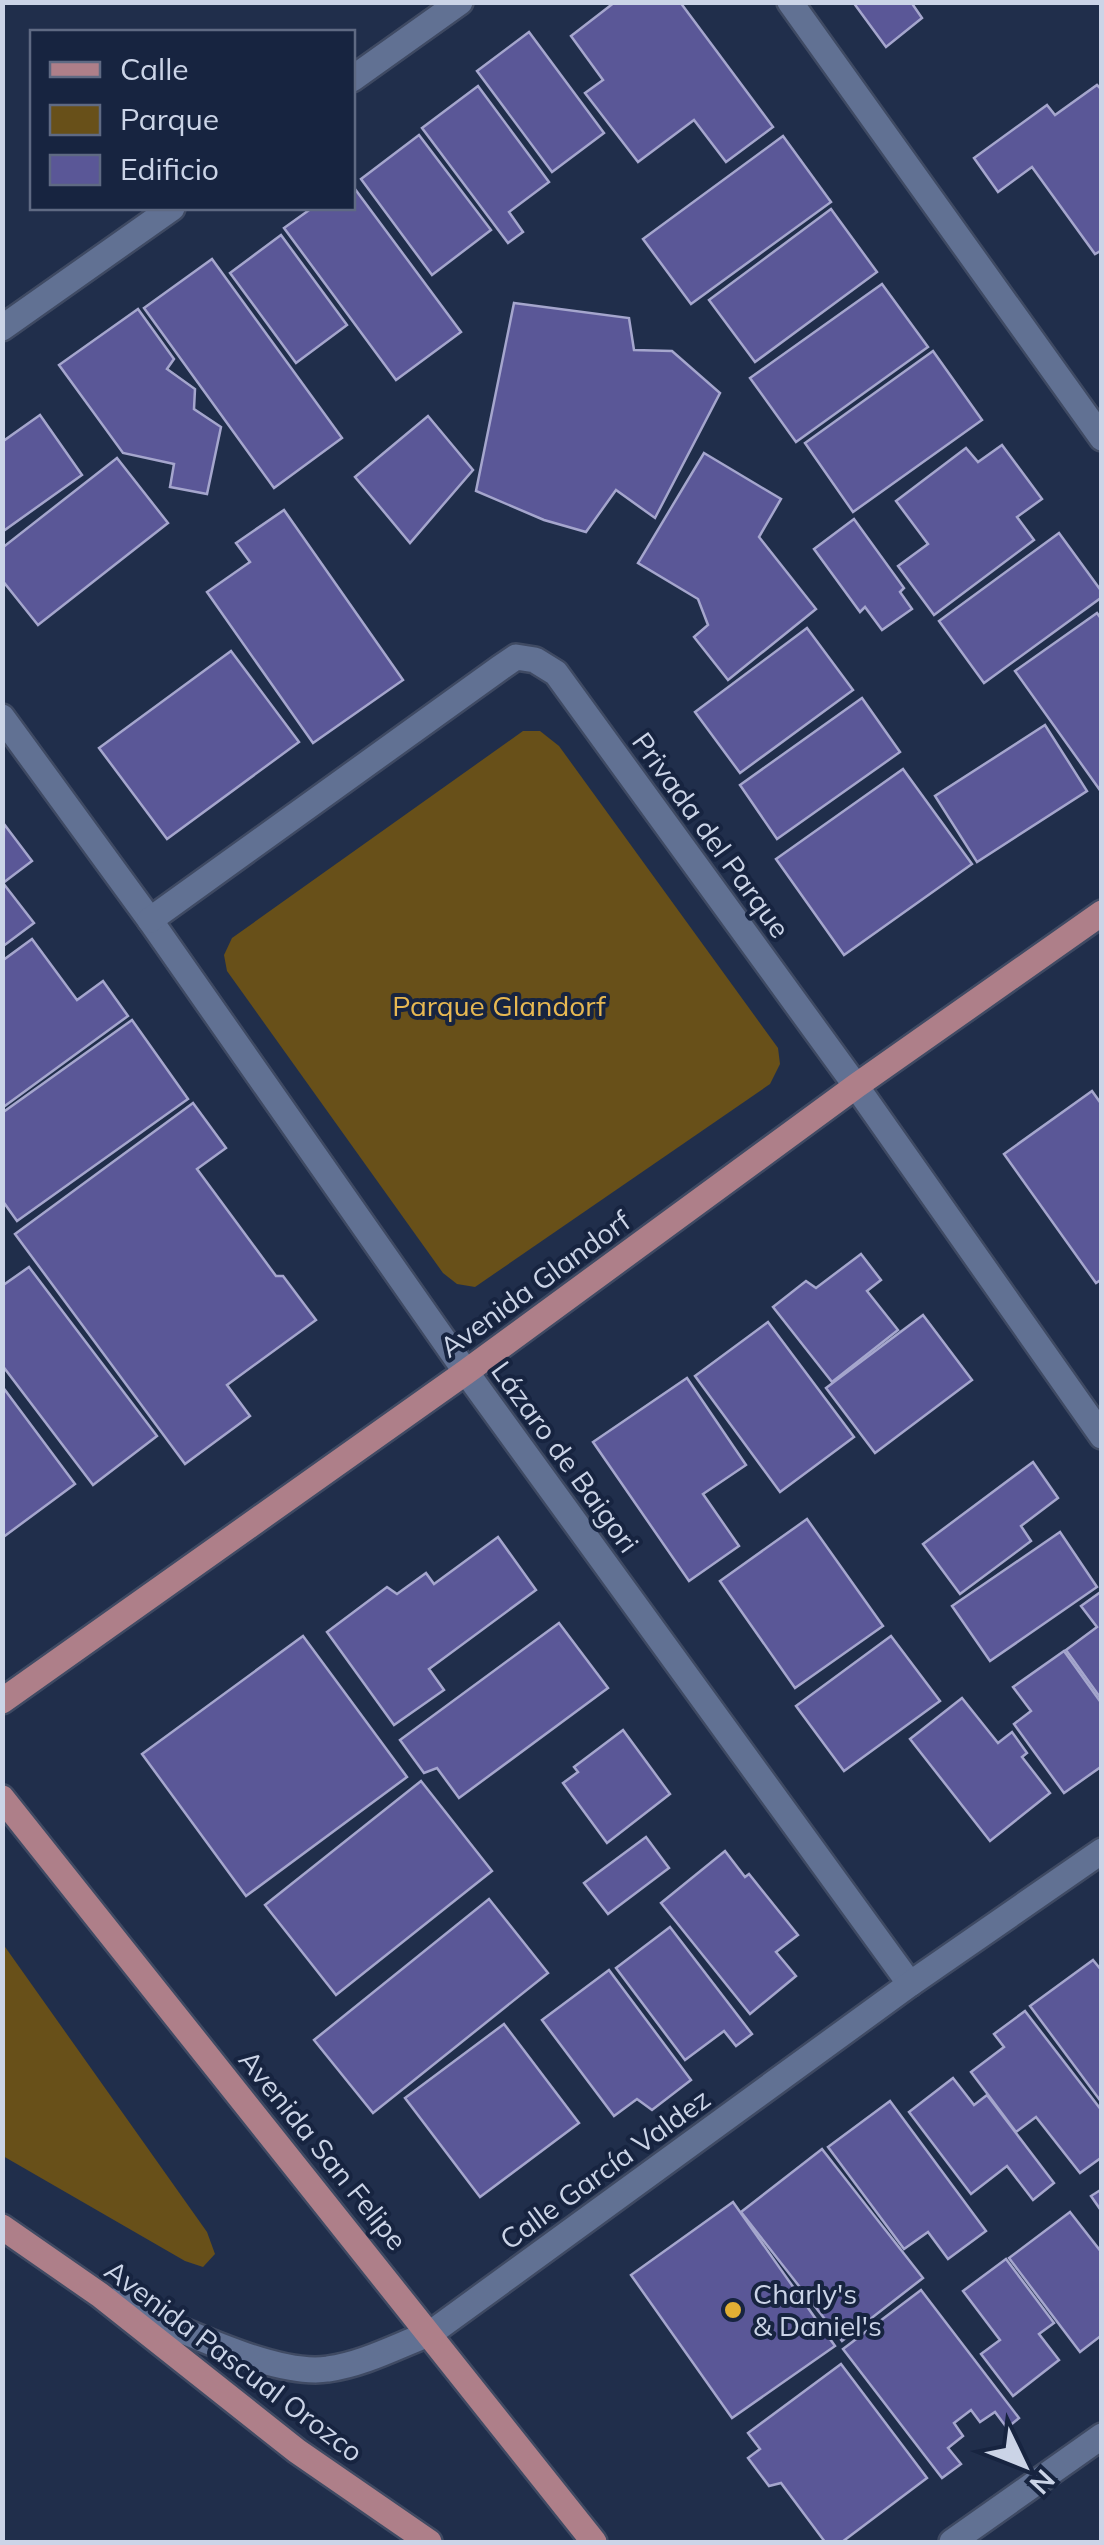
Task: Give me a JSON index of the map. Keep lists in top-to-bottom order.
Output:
{
  "streets": {
    "main road": ["Avenida Glandorf", "Avenida San Felipe", "Avenida Pascual Orozco"],
    "street": ["Privada del Parque", "Lázaro de Baigori", "Calle García Valdez"]
  },
  "crossings": [
    ["Privada del Parque", "Avenida Glandorf"],
    ["Privada del Parque", "Lázaro de Baigori"],
    ["Avenida Glandorf", "Lázaro de Baigori"],
    ["Lázaro de Baigori", "Calle García Valdez"],
    ["Avenida San Felipe", "Calle García Valdez"],
    ["Calle García Valdez", "Avenida Pascual Orozco"]
  ],
  "parks": ["Parque Glandorf"],
  "places": ["Charly's & Daniel's"],
  "legend": ["Calle", "Parque", "Edificio"],
  "north": "bottom right"
}
